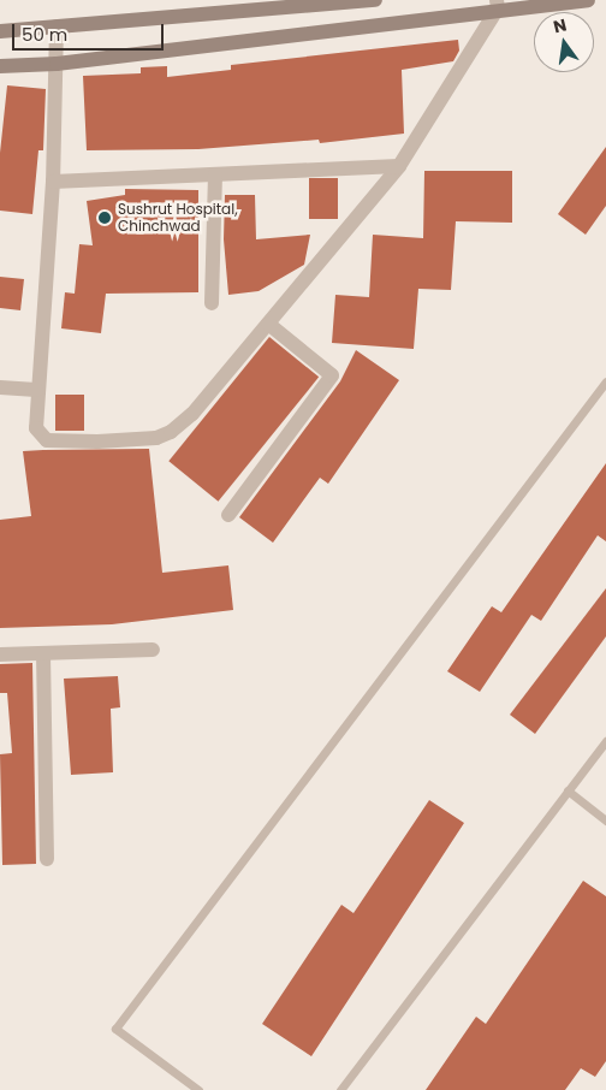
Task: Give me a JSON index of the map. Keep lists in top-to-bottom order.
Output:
{
  "places": ["Sushrut Hospital, Chinchwad"],
  "scale_bar": "50 m",
  "north": "top"
}
